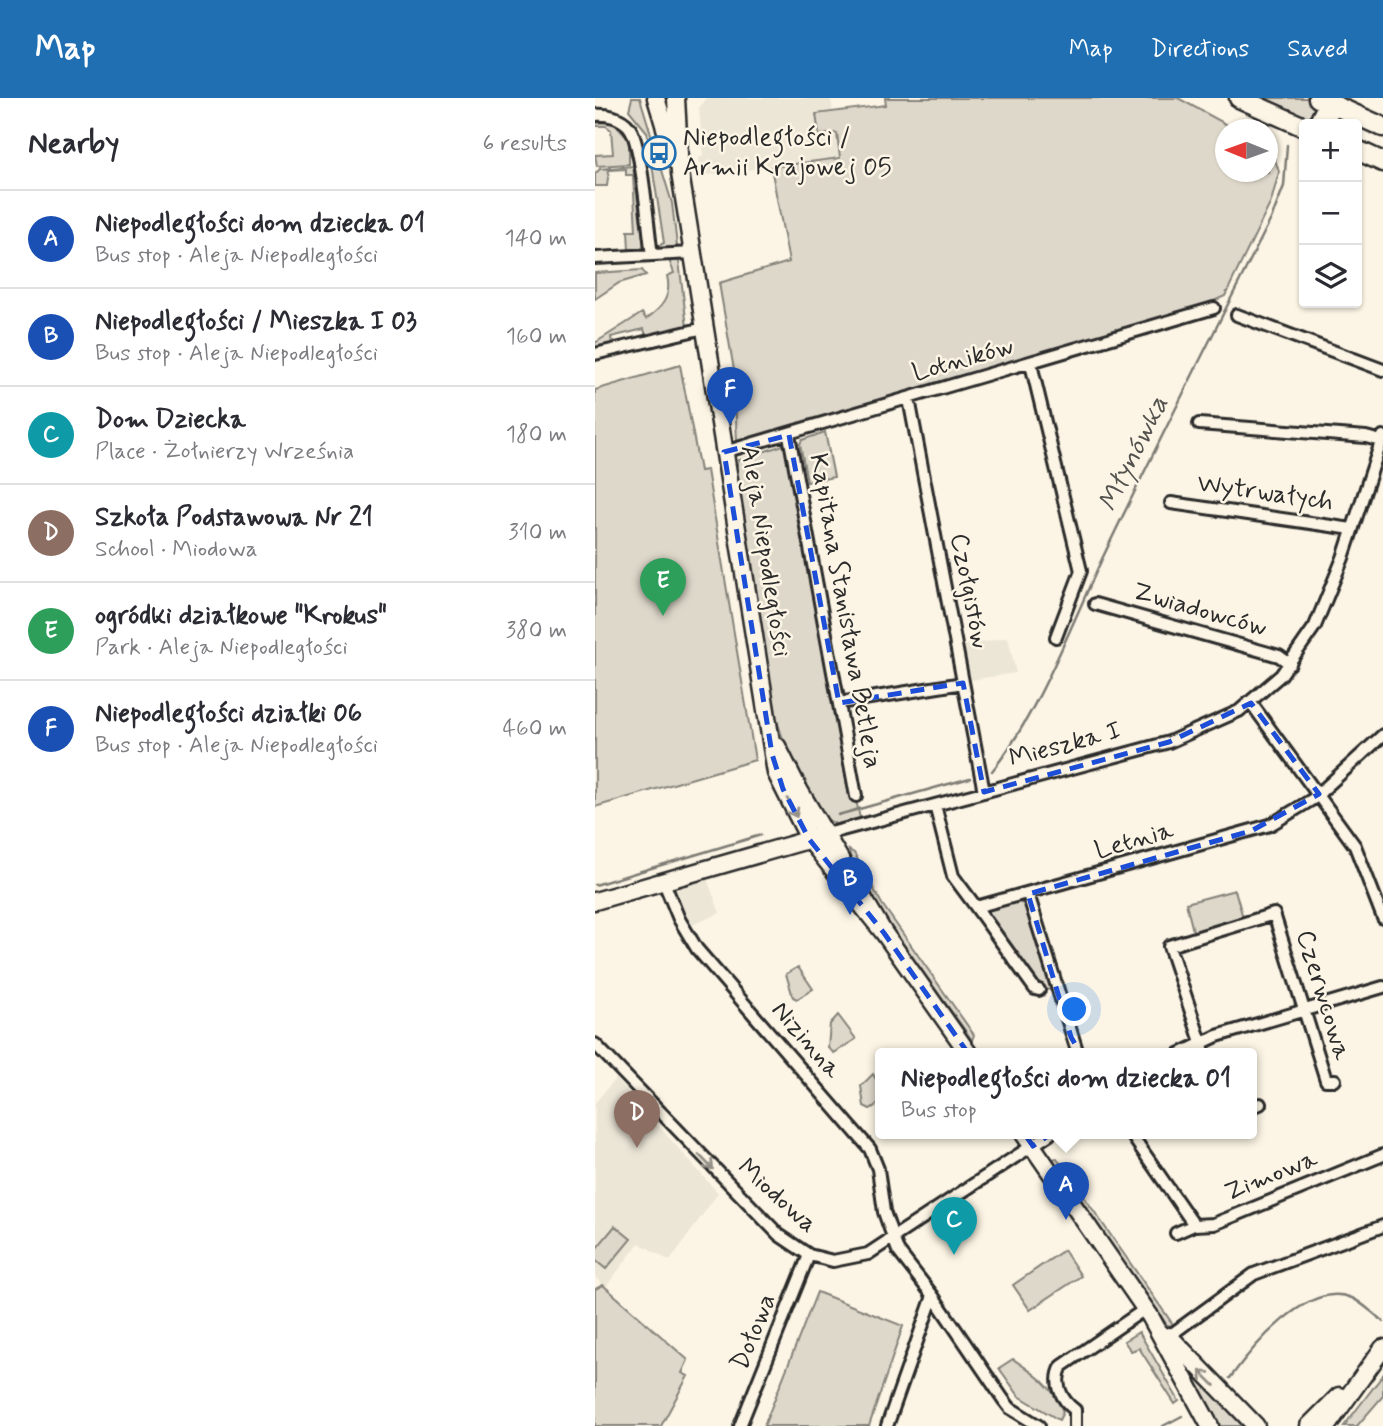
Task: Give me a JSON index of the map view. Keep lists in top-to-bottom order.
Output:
{
  "streets": {
    "street": [
      "Lotników",
      "Wytrwałych",
      "Aleja Niepodległości",
      "Czołgistów",
      "Zwiadowców",
      "Kapitana Stanisława Betleja",
      "Mieszka I",
      "Letnia",
      "Czerwcowa",
      "Nizinna",
      "Zimowa",
      "Miodowa",
      "Dołowa"
    ]
  },
  "crossings": [
    ["Lotników", "Aleja Niepodległości"],
    ["Lotników", "Czołgistów"],
    ["Lotników", "Kapitana Stanisława Betleja"],
    ["Wytrwałych", "Mieszka I"],
    ["Aleja Niepodległości", "Mieszka I"],
    ["Czołgistów", "Mieszka I"],
    ["Zwiadowców", "Mieszka I"],
    ["Mieszka I", "Nizinna"],
    ["Nizinna", "Miodowa"],
    ["Miodowa", "Dołowa"]
  ],
  "one_way": ["Miodowa"],
  "water": ["Młynówka"],
  "places": {
    "bus stop": ["Niepodległości / Armii Krajowej 05"]
  },
  "north": "left",
  "page": {
    "header": "Map",
    "nav": ["Map", "Directions", "Saved"],
    "heading": ["Nearby", "6 results"],
    "map_buttons": ["+", "−"],
    "list": [
      {
        "mark": "A",
        "name": "Niepodległości dom dziecka 01",
        "note": "Bus stop · Aleja Niepodległości",
        "value": "140 m"
      },
      {
        "mark": "B",
        "name": "Niepodległości / Mieszka I 03",
        "note": "Bus stop · Aleja Niepodległości",
        "value": "160 m"
      },
      {
        "mark": "C",
        "name": "Dom Dziecka",
        "note": "Place · Żołnierzy Września",
        "value": "180 m"
      },
      {
        "mark": "D",
        "name": "Szkoła Podstawowa Nr 21",
        "note": "School · Miodowa",
        "value": "310 m"
      },
      {
        "mark": "E",
        "name": "ogródki działkowe \"Krokus\"",
        "note": "Park · Aleja Niepodległości",
        "value": "380 m"
      },
      {
        "mark": "F",
        "name": "Niepodległości działki 06",
        "note": "Bus stop · Aleja Niepodległości",
        "value": "460 m"
      }
    ],
    "pins": [
      "F",
      "E",
      "B",
      "D",
      "A",
      "C"
    ],
    "popup": ["Niepodległości dom dziecka 01", "Bus stop"]
  }
}
